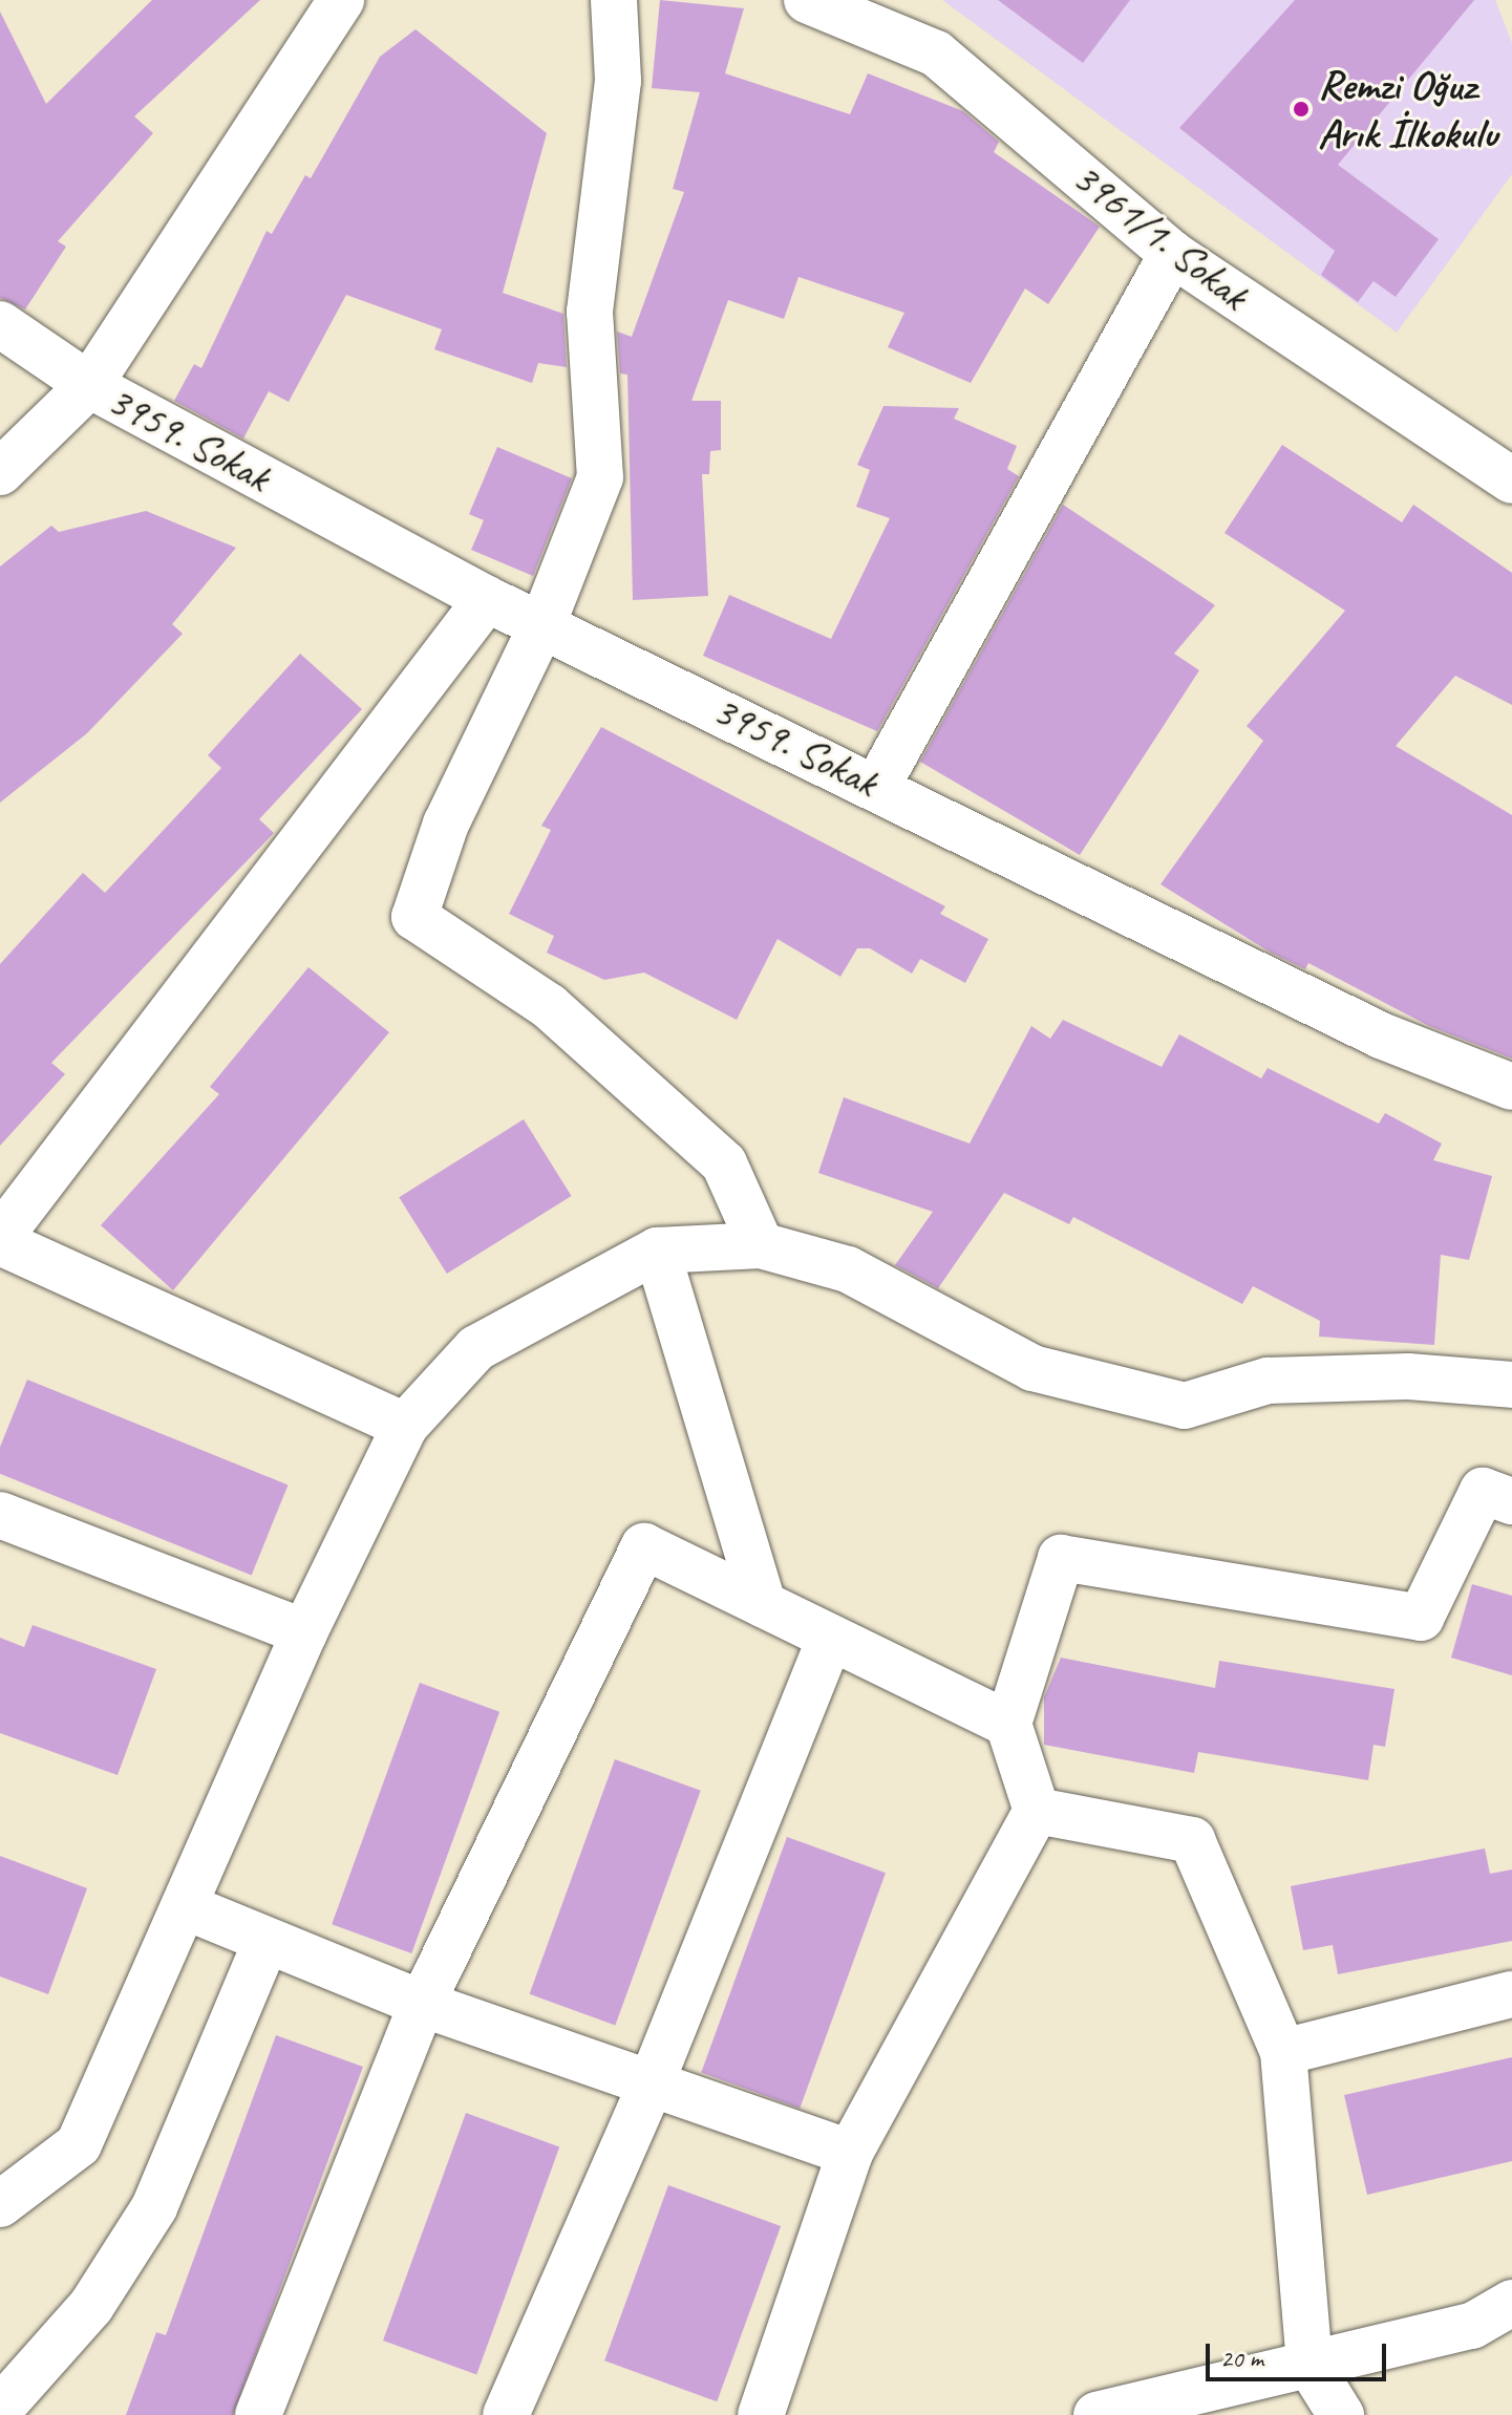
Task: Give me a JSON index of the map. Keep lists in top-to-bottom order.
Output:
{
  "streets": {
    "street": ["3961/1. Sokak", "3959. Sokak"]
  },
  "places": ["Remzi Oğuz Arık İlkokulu"],
  "scale_bar": "20 m"
}
